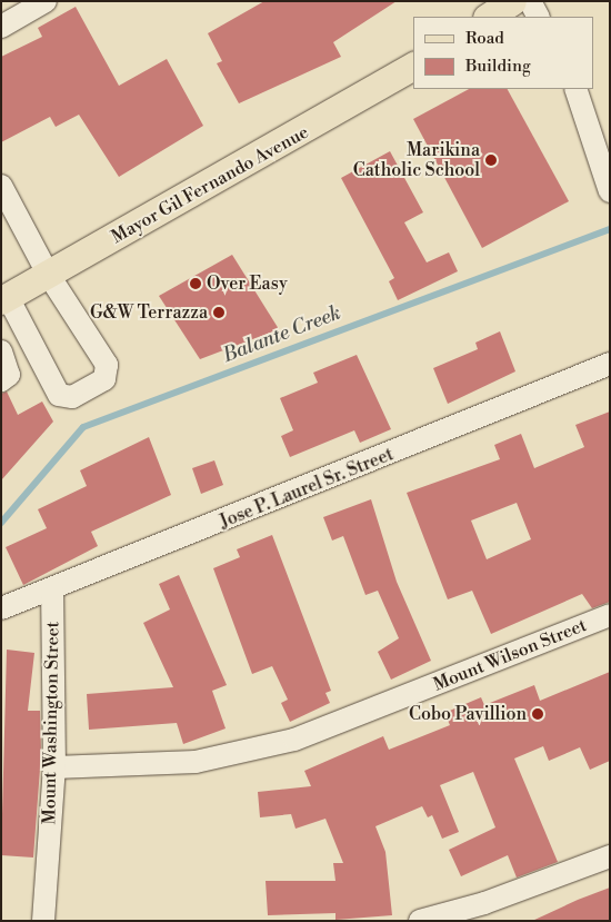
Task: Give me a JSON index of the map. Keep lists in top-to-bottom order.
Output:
{
  "streets": {
    "main road": ["Mayor Gil Fernando Avenue"],
    "street": ["Jose P. Laurel Sr. Street", "Mount Wilson Street", "Mount Washington Street"]
  },
  "crossings": [
    ["Jose P. Laurel Sr. Street", "Mount Washington Street"],
    ["Mount Wilson Street", "Mount Washington Street"]
  ],
  "water": ["Balante Creek"],
  "places": [
    "Marikina Catholic School",
    "Over Easy",
    "G&W Terrazza",
    "Cobo Pavillion"
  ],
  "legend": ["Road", "Building"]
}
